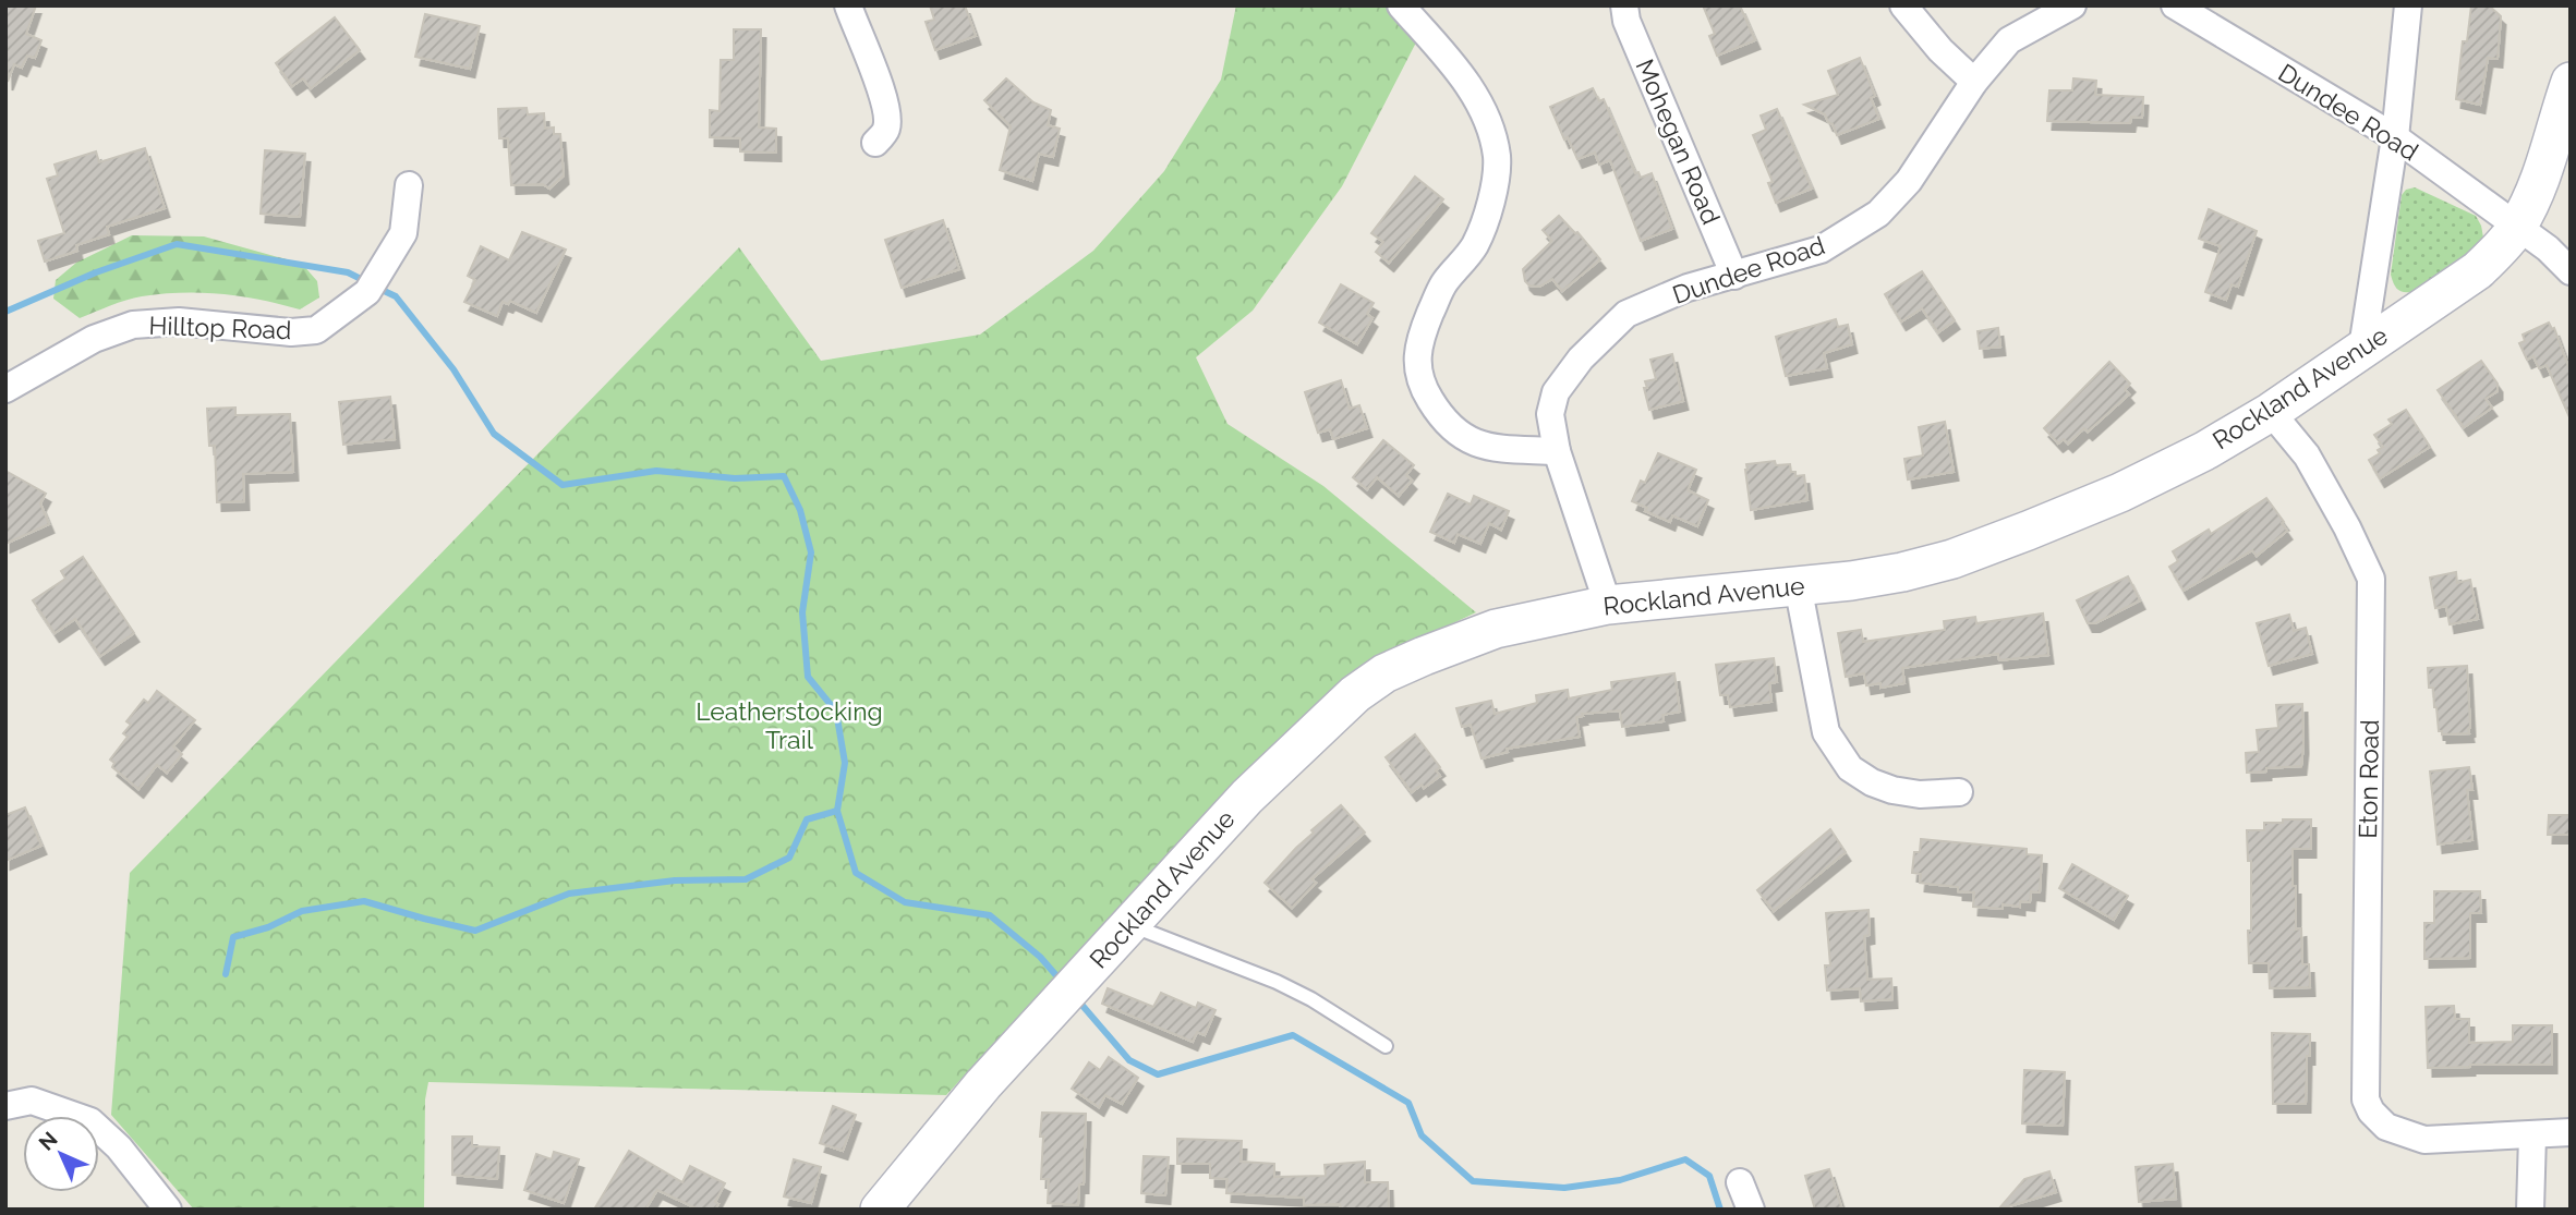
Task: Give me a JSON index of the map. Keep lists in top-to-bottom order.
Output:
{
  "streets": {
    "street": [
      "Dundee Road",
      "Mohegan Road",
      "Hilltop Road",
      "Rockland Avenue",
      "Eton Road"
    ]
  },
  "crossings": [
    ["Dundee Road", "Mohegan Road"],
    ["Dundee Road", "Rockland Avenue"],
    ["Rockland Avenue", "Eton Road"]
  ],
  "parks": ["Leatherstocking Trail"],
  "north": "top left"
}
